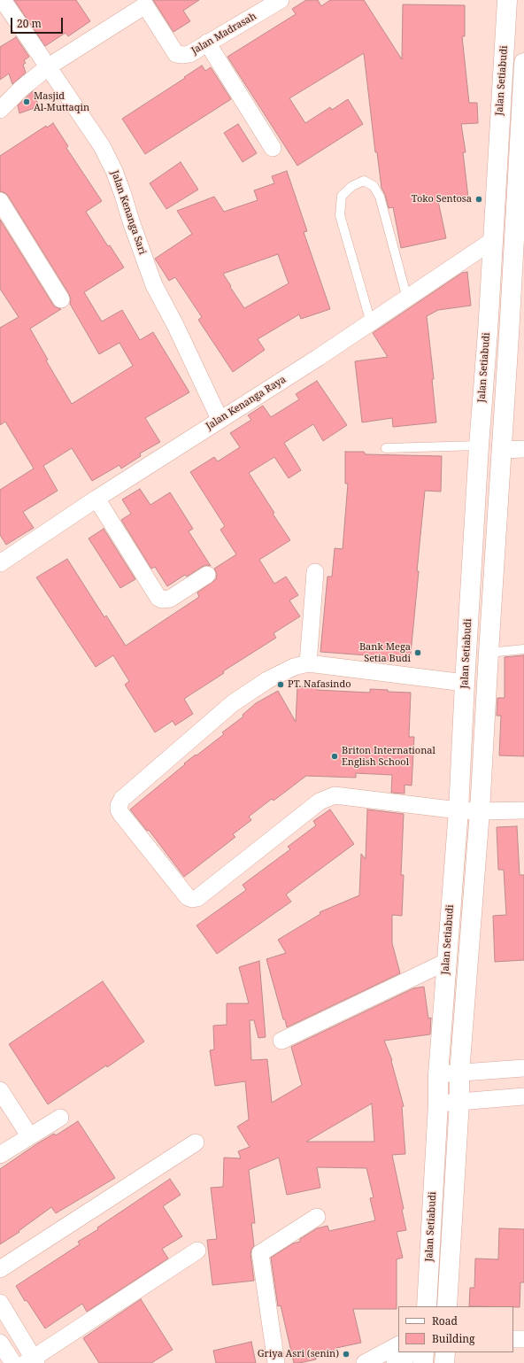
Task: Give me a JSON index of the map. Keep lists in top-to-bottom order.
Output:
{
  "streets": {
    "main road": ["Jalan Setiabudi"],
    "street": ["Jalan Madrasah", "Jalan Kenanga Sari", "Jalan Kenanga Raya"]
  },
  "crossings": [
    ["Jalan Madrasah", "Jalan Kenanga Sari"],
    ["Jalan Setiabudi", "Jalan Kenanga Raya"],
    ["Jalan Kenanga Sari", "Jalan Kenanga Raya"]
  ],
  "places": [
    "Masjid Al-Muttaqin",
    "Toko Sentosa",
    "Bank Mega Setia Budi",
    "PT. Nafasindo",
    "Briton International English School",
    "Griya Asri (senin)"
  ],
  "legend": ["Road", "Building"],
  "scale_bar": "20 m"
}
